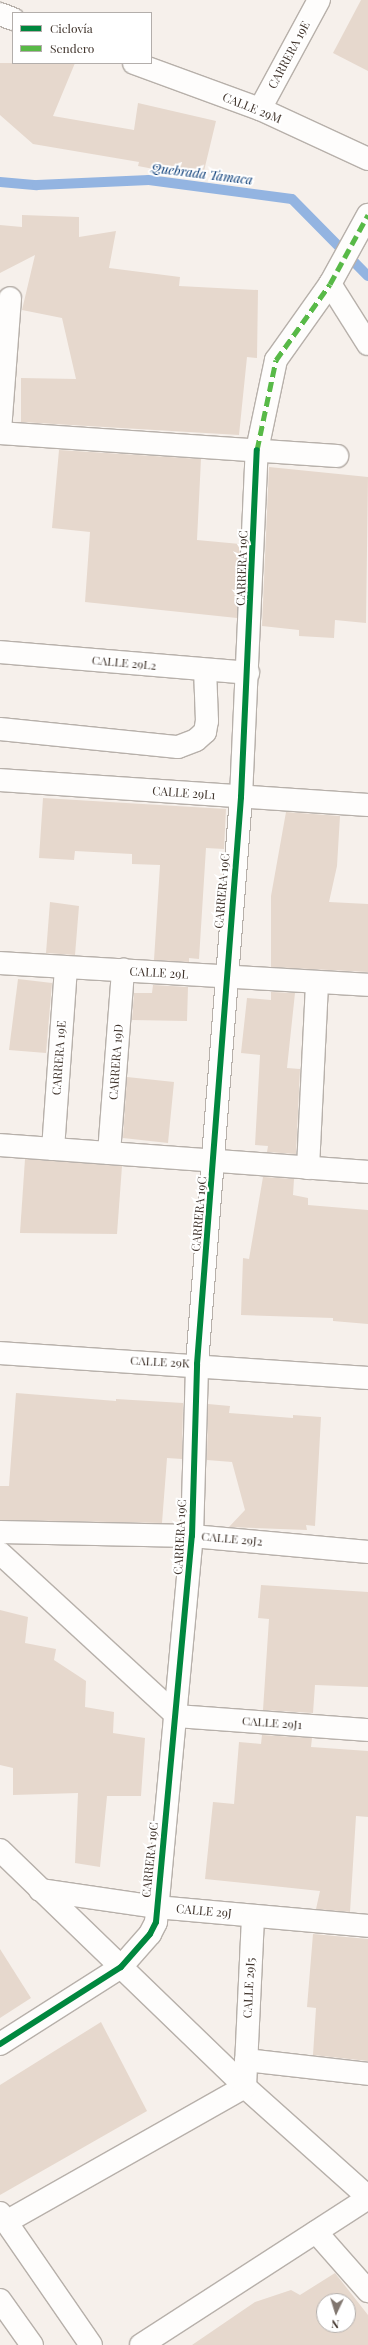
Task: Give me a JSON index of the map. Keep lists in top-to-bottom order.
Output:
{
  "streets": {
    "street": [
      "CARRERA 19E",
      "CALLE 29M",
      "CARRERA 19C",
      "CALLE 29L2",
      "CALLE 29L1",
      "CALLE 29L",
      "CARRERA 19D",
      "CALLE 29K",
      "CALLE 29J2",
      "CALLE 29J1",
      "CALLE 29J",
      "CALLE 29I5"
    ]
  },
  "crossings": [
    ["CARRERA 19E", "CALLE 29M"],
    ["CARRERA 19E", "CALLE 29L"],
    ["CARRERA 19C", "CALLE 29L2"],
    ["CARRERA 19C", "CALLE 29L1"],
    ["CARRERA 19C", "CALLE 29L"],
    ["CARRERA 19C", "CALLE 29K"],
    ["CARRERA 19C", "CALLE 29J2"],
    ["CARRERA 19C", "CALLE 29J1"],
    ["CARRERA 19C", "CALLE 29J"],
    ["CALLE 29L", "CARRERA 19D"],
    ["CALLE 29J", "CALLE 29I5"]
  ],
  "water": ["Quebrada Tamaca"],
  "legend": ["Ciclovía", "Sendero"],
  "north": "bottom"
}
